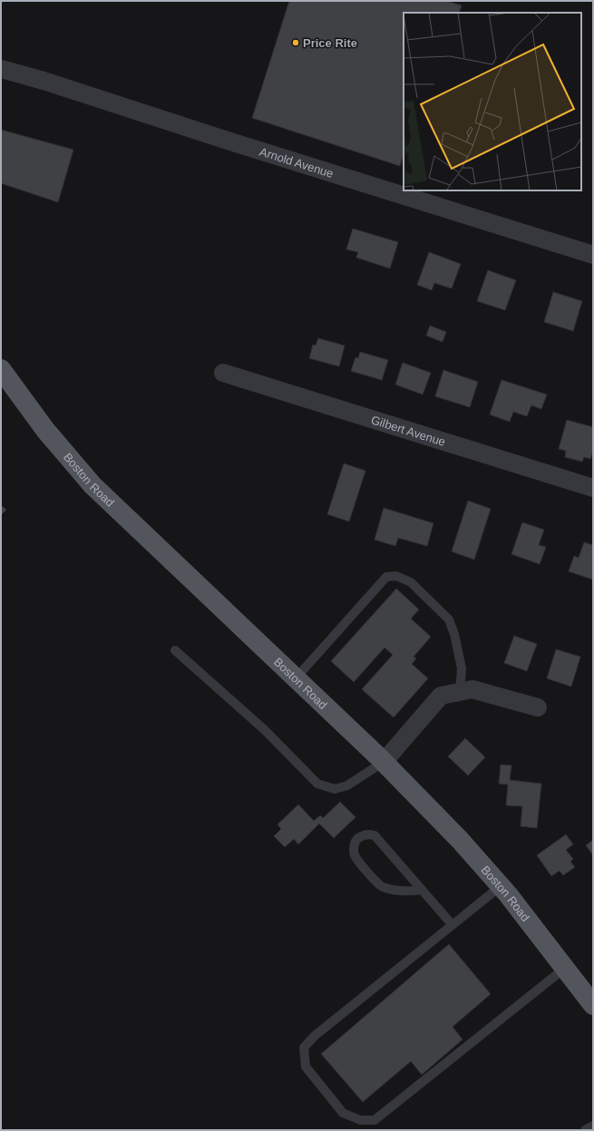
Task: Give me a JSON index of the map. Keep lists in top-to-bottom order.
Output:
{
  "streets": {
    "main road": ["Boston Road"],
    "street": ["Arnold Avenue", "Gilbert Avenue"]
  },
  "places": ["Price Rite"]
}
